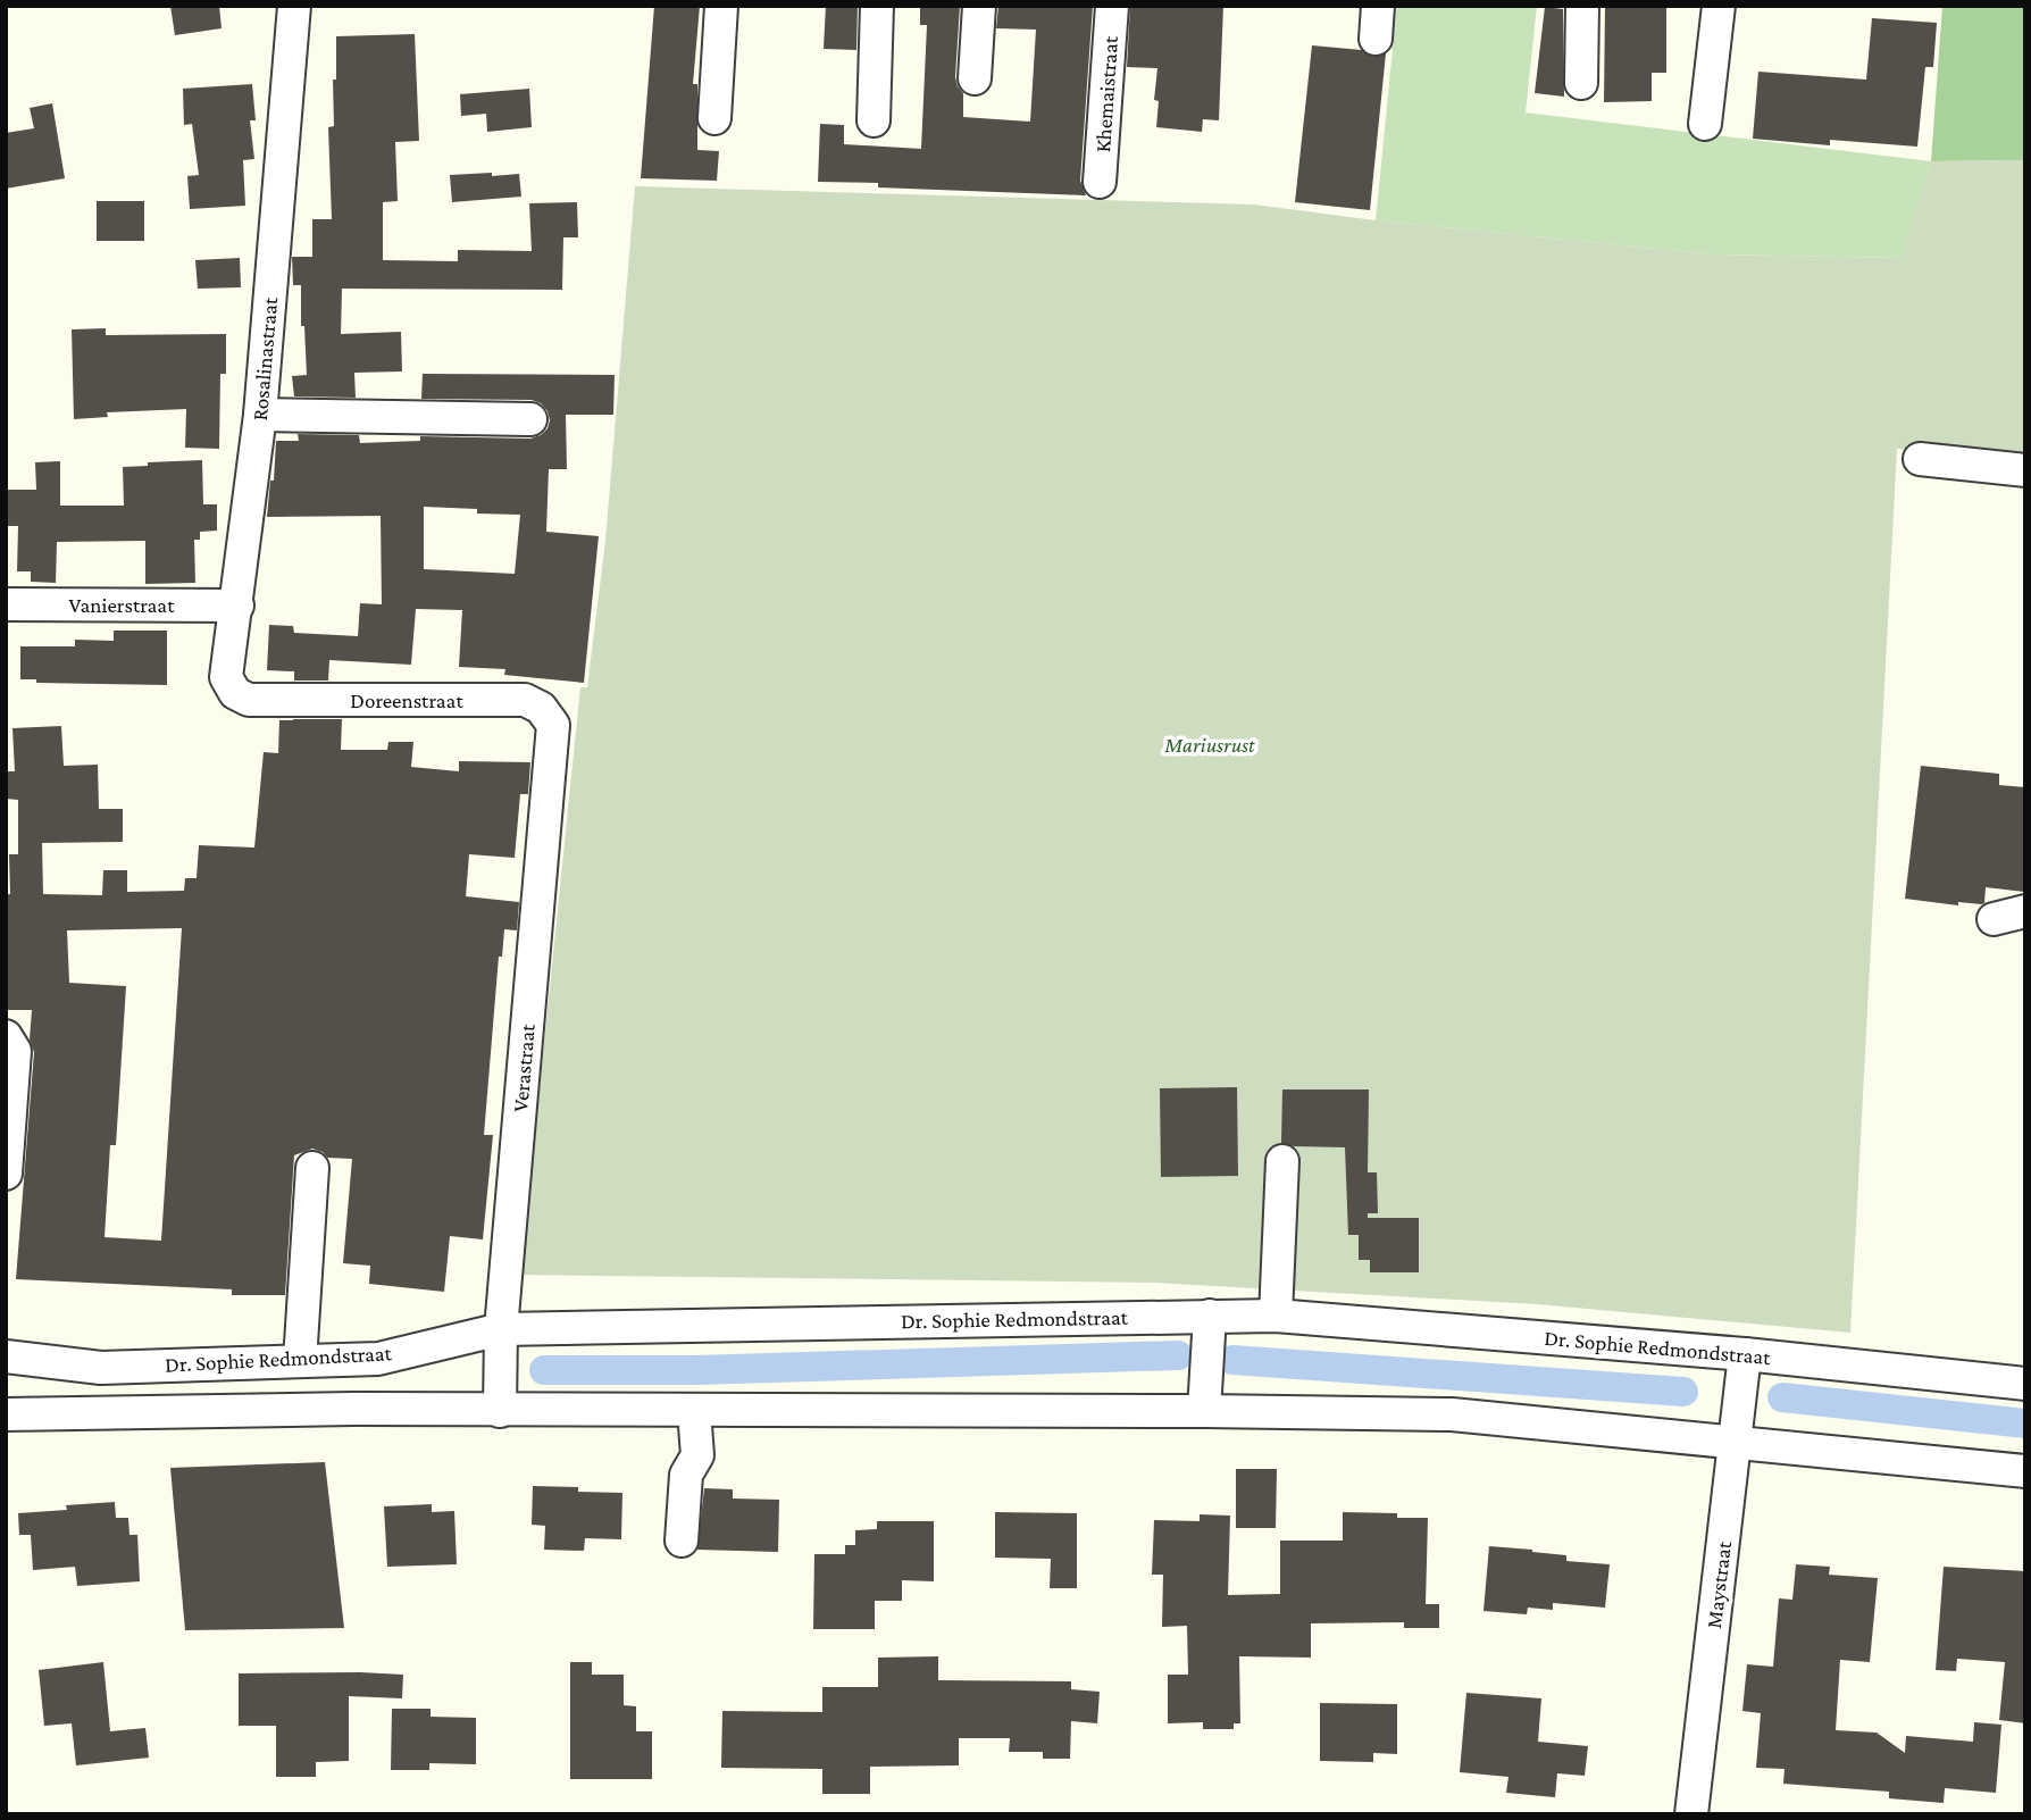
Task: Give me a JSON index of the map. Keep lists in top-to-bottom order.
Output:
{
  "streets": {
    "street": [
      "Khemaistraat",
      "Rosalinastraat",
      "Vanierstraat",
      "Doreenstraat",
      "Verastraat",
      "Dr. Sophie Redmondstraat",
      "Maystraat"
    ]
  },
  "crossings": [
    ["Rosalinastraat", "Vanierstraat"],
    ["Rosalinastraat", "Doreenstraat"],
    ["Doreenstraat", "Verastraat"],
    ["Verastraat", "Dr. Sophie Redmondstraat"],
    ["Dr. Sophie Redmondstraat", "Maystraat"]
  ],
  "parks": ["Mariusrust"]
}
